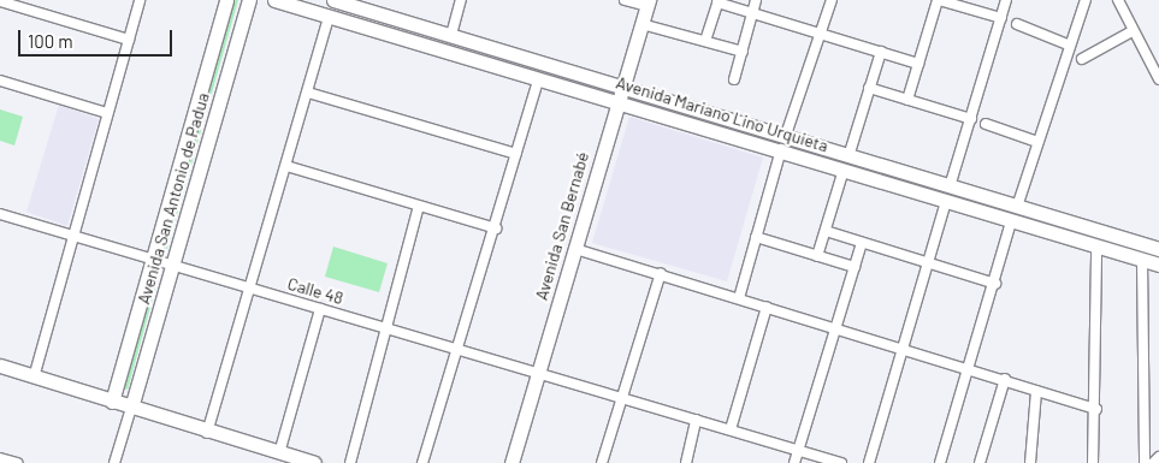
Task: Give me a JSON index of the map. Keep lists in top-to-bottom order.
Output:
{
  "streets": {
    "main road": ["Avenida Mariano Lino Urquieta", "Avenida San Antonio de Padua", "Avenida San Bernabé"],
    "street": ["Calle 48"]
  },
  "crossings": [
    ["Avenida Mariano Lino Urquieta", "Avenida San Bernabé"],
    ["Avenida San Antonio de Padua", "Calle 48"],
    ["Avenida San Bernabé", "Calle 48"]
  ],
  "scale_bar": "100 m"
}
